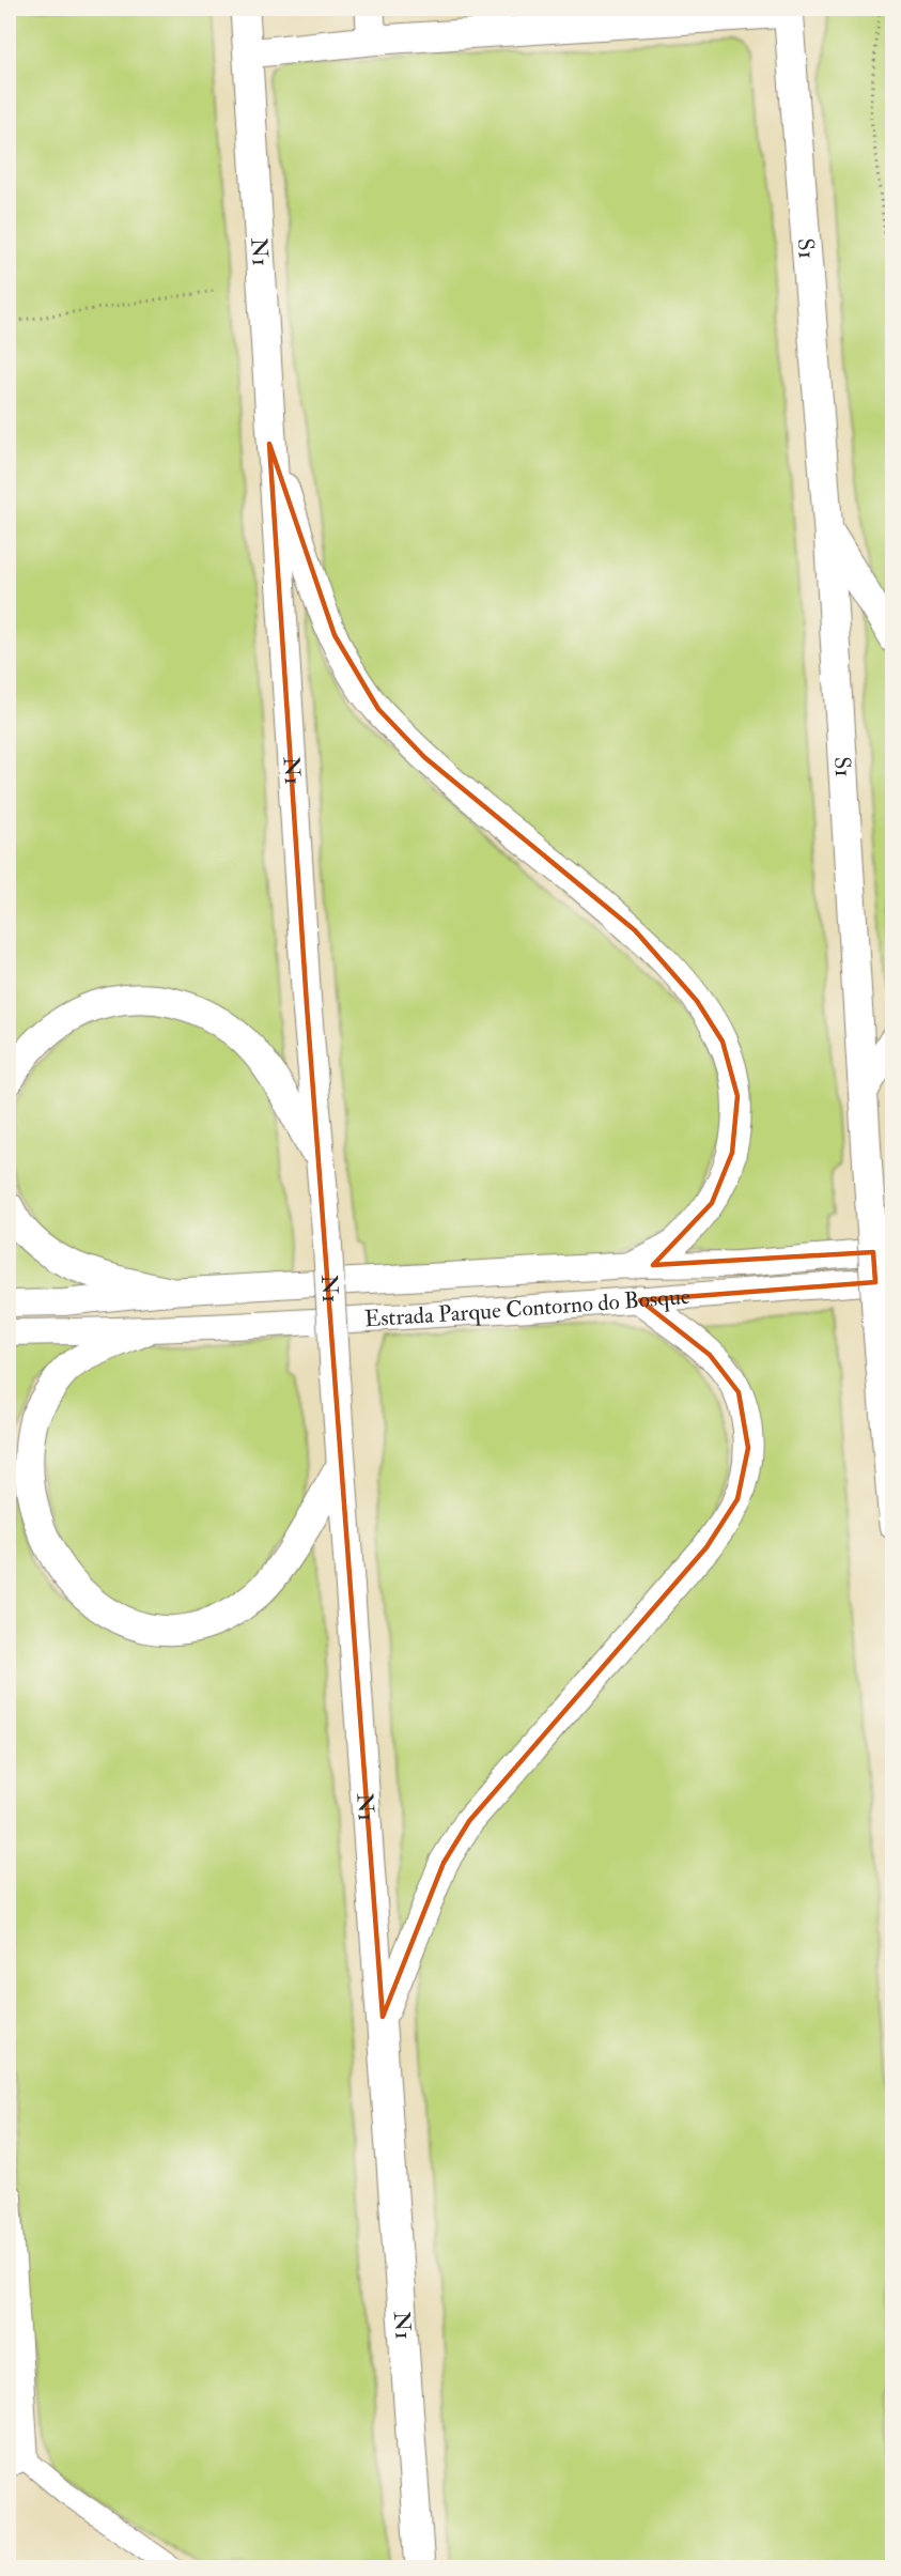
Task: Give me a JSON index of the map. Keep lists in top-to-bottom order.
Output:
{
  "streets": {
    "highway": ["S1", "N1"],
    "main road": ["Estrada Parque Contorno do Bosque"]
  }
}
